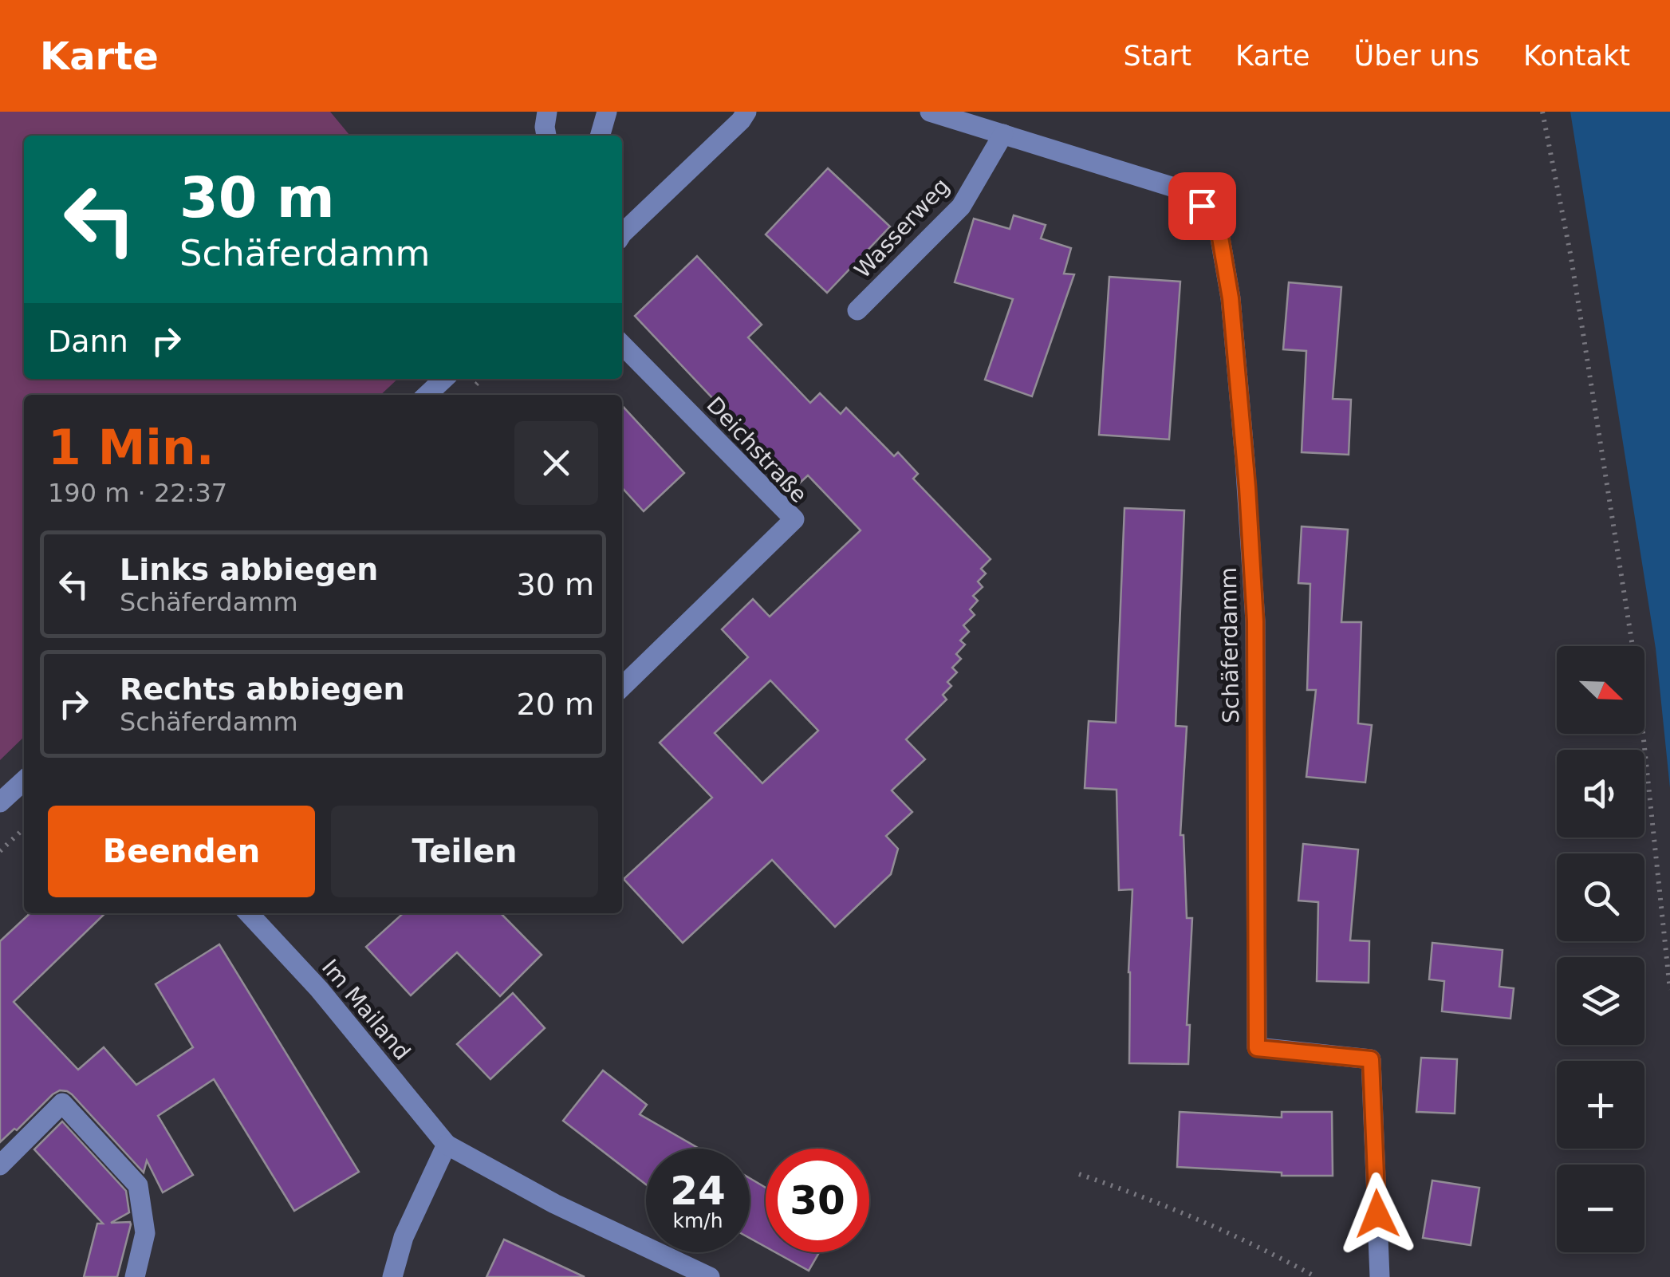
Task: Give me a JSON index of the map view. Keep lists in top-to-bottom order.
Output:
{
  "streets": {
    "street": [
      "Wasserweg",
      "Deichstraße",
      "Schäferdamm",
      "Im Mailand"
    ]
  },
  "crossings": [
    ["Wasserweg", "Schäferdamm"]
  ],
  "north": "bottom right",
  "page": {
    "header": "Karte",
    "nav": [
      "Start",
      "Karte",
      "Über uns",
      "Kontakt"
    ],
    "turn": ["30 m", "Schäferdamm"],
    "then": "Dann",
    "heading": ["1 Min.", "190 m · 22:37"],
    "list": [
      {
        "name": "Links abbiegen",
        "note": "Schäferdamm",
        "value": "30 m"
      },
      {
        "name": "Rechts abbiegen",
        "note": "Schäferdamm",
        "value": "20 m"
      }
    ],
    "map_buttons": ["+", "−"],
    "buttons": ["Beenden", "Teilen"],
    "speed": "24 km/h",
    "limit": "30"
  }
}
